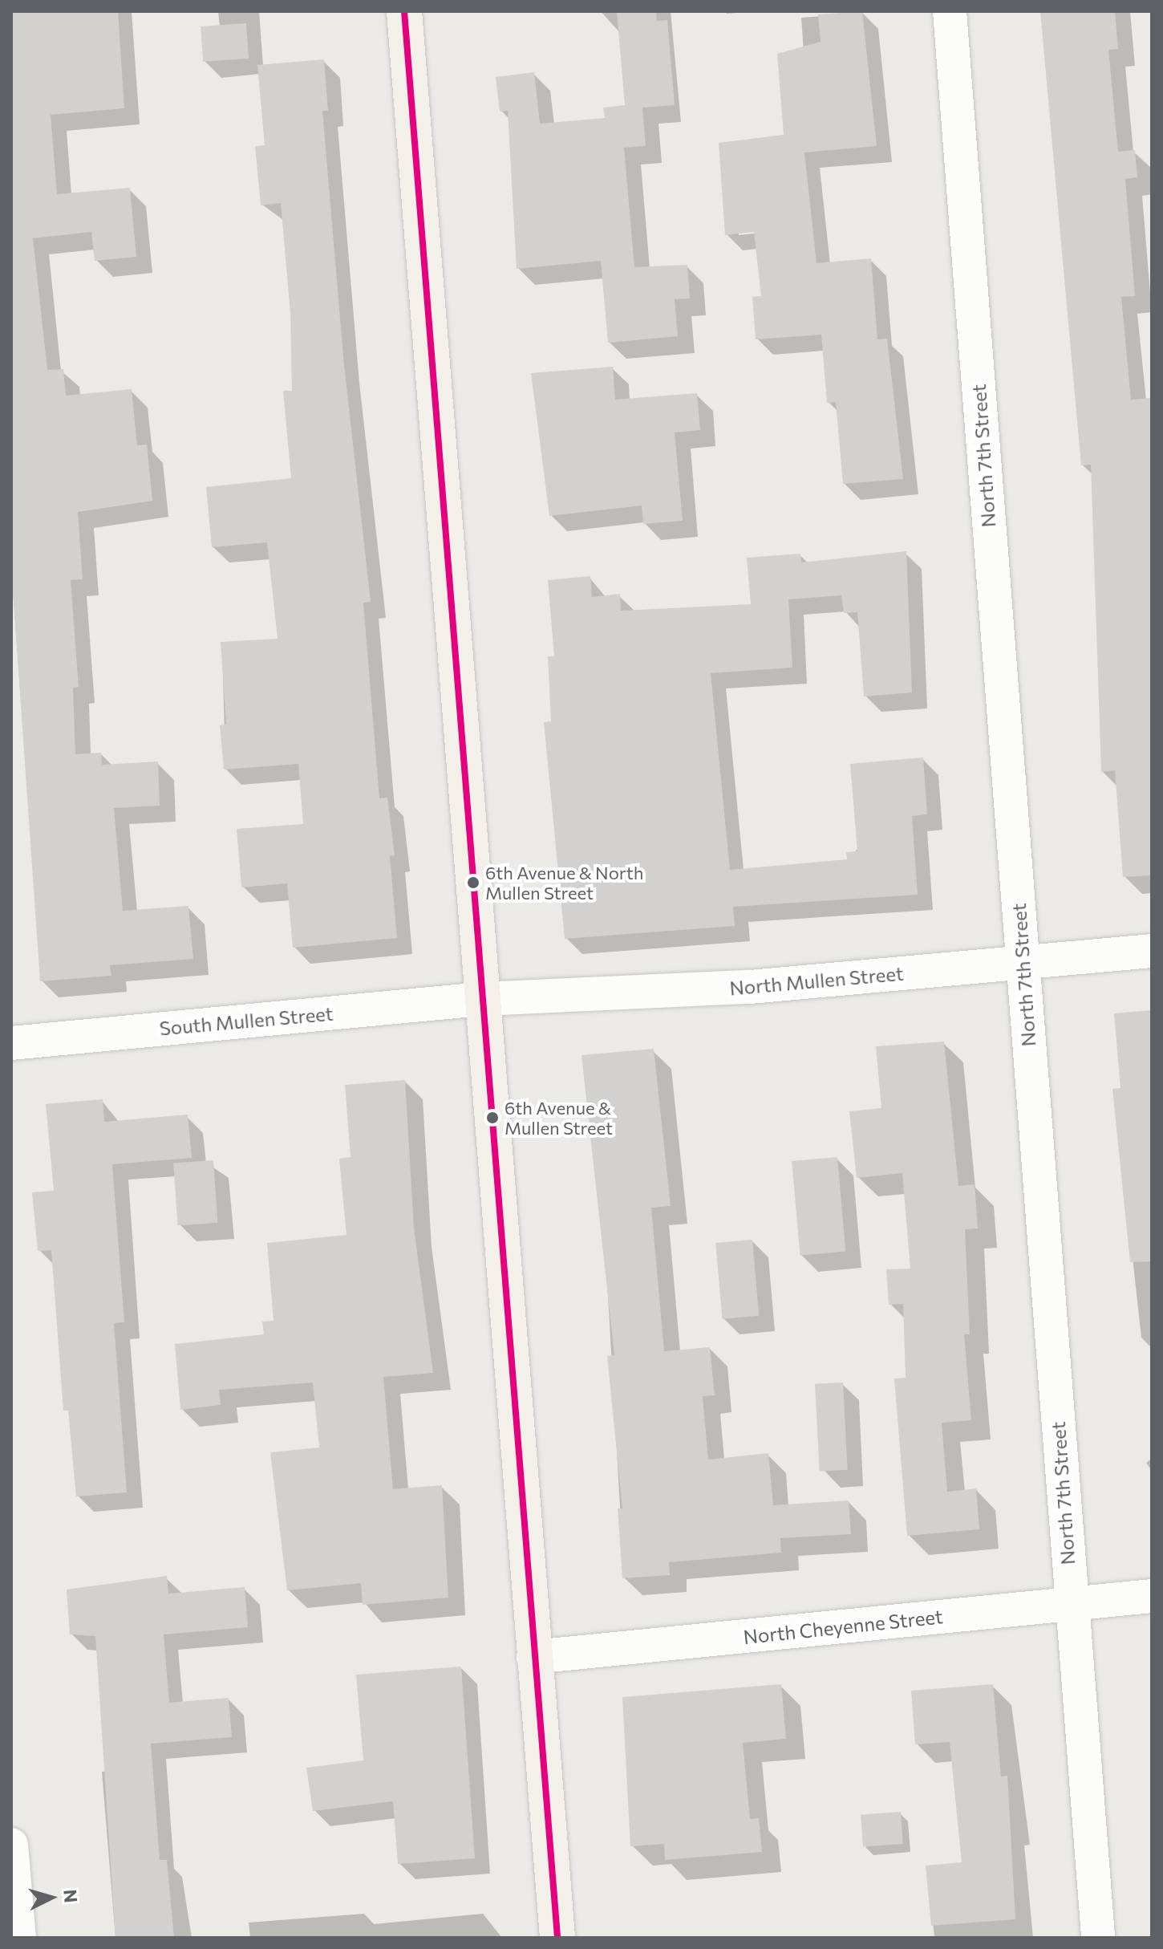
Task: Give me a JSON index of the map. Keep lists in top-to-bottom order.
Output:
{
  "streets": {
    "street": [
      "North 7th Street",
      "North Mullen Street",
      "South Mullen Street",
      "North Cheyenne Street"
    ]
  },
  "crossings": [
    ["North 7th Street", "North Mullen Street"],
    ["North 7th Street", "North Cheyenne Street"],
    ["North Mullen Street", "South Mullen Street"]
  ],
  "places": ["6th Avenue & North Mullen Street", "6th Avenue & Mullen Street"],
  "north": "right"
}
